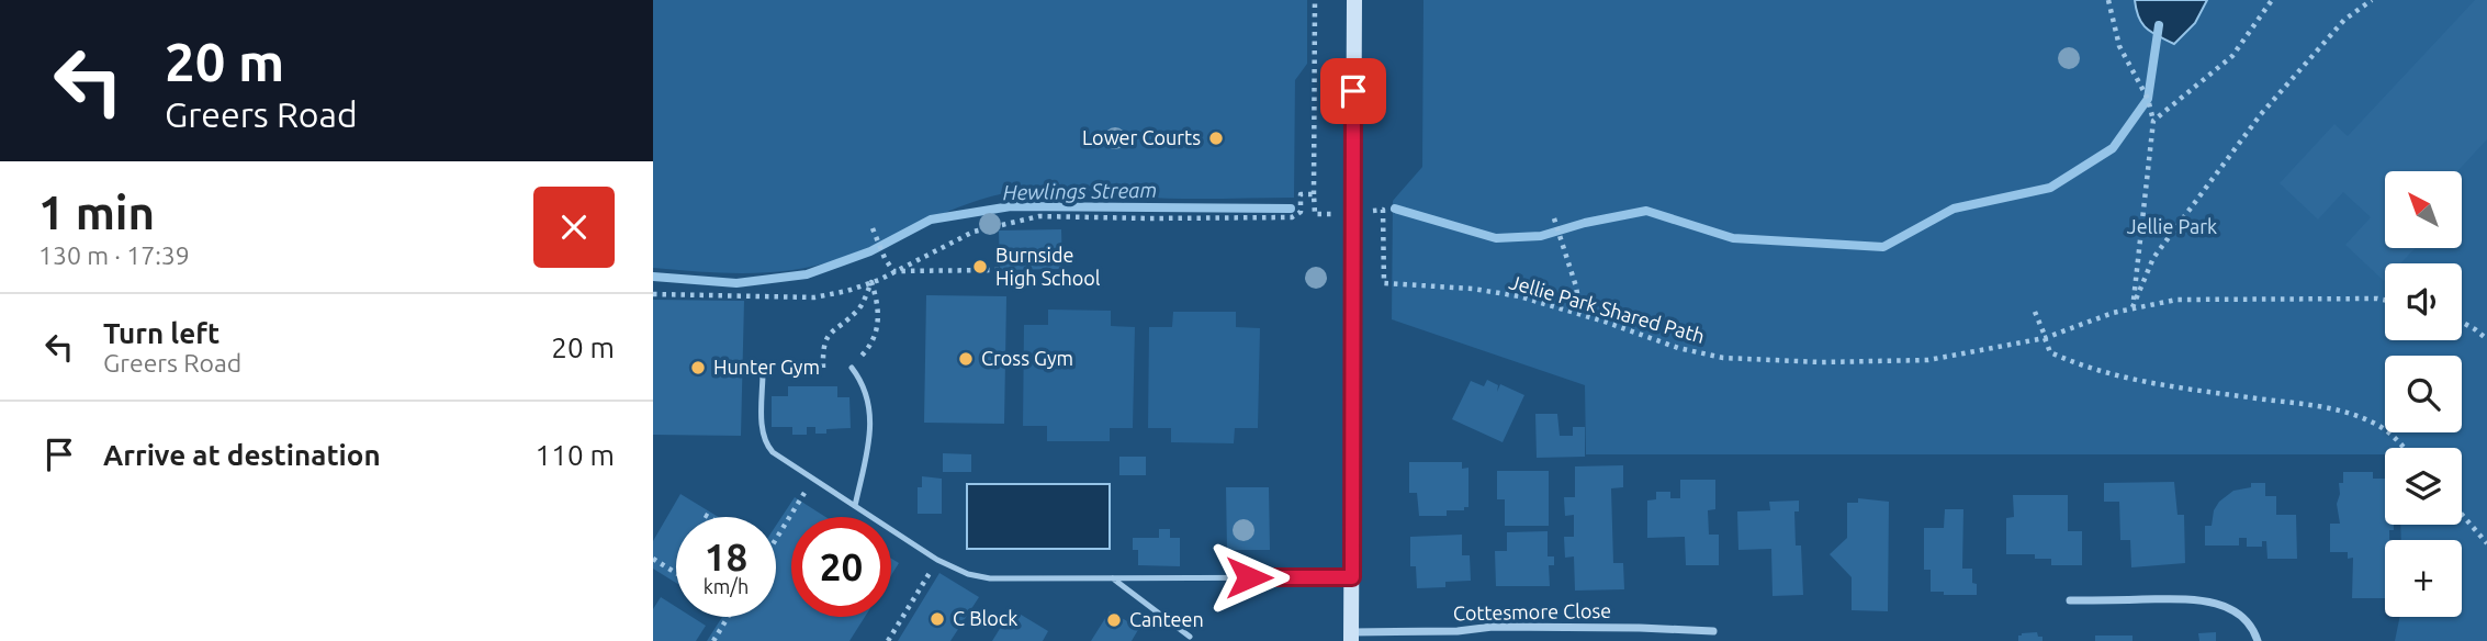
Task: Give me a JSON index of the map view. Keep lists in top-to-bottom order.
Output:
{
  "streets": {
    "street": ["Cottesmore Close"],
    "path": ["Jellie Park Shared Path"]
  },
  "water": ["Hewlings Stream"],
  "parks": ["Jellie Park"],
  "places": [
    "Lower Courts",
    "Burnside High School",
    "Cross Gym",
    "Hunter Gym",
    "C Block",
    "Canteen"
  ],
  "north": "top left",
  "page": {
    "turn": ["20 m", "Greers Road"],
    "heading": ["1 min", "130 m · 17:39"],
    "map_buttons": "+",
    "list": [
      {
        "name": "Turn left",
        "note": "Greers Road",
        "value": "20 m"
      },
      {
        "name": "Arrive at destination",
        "value": "110 m"
      }
    ],
    "speed": "18 km/h",
    "limit": "20"
  }
}
